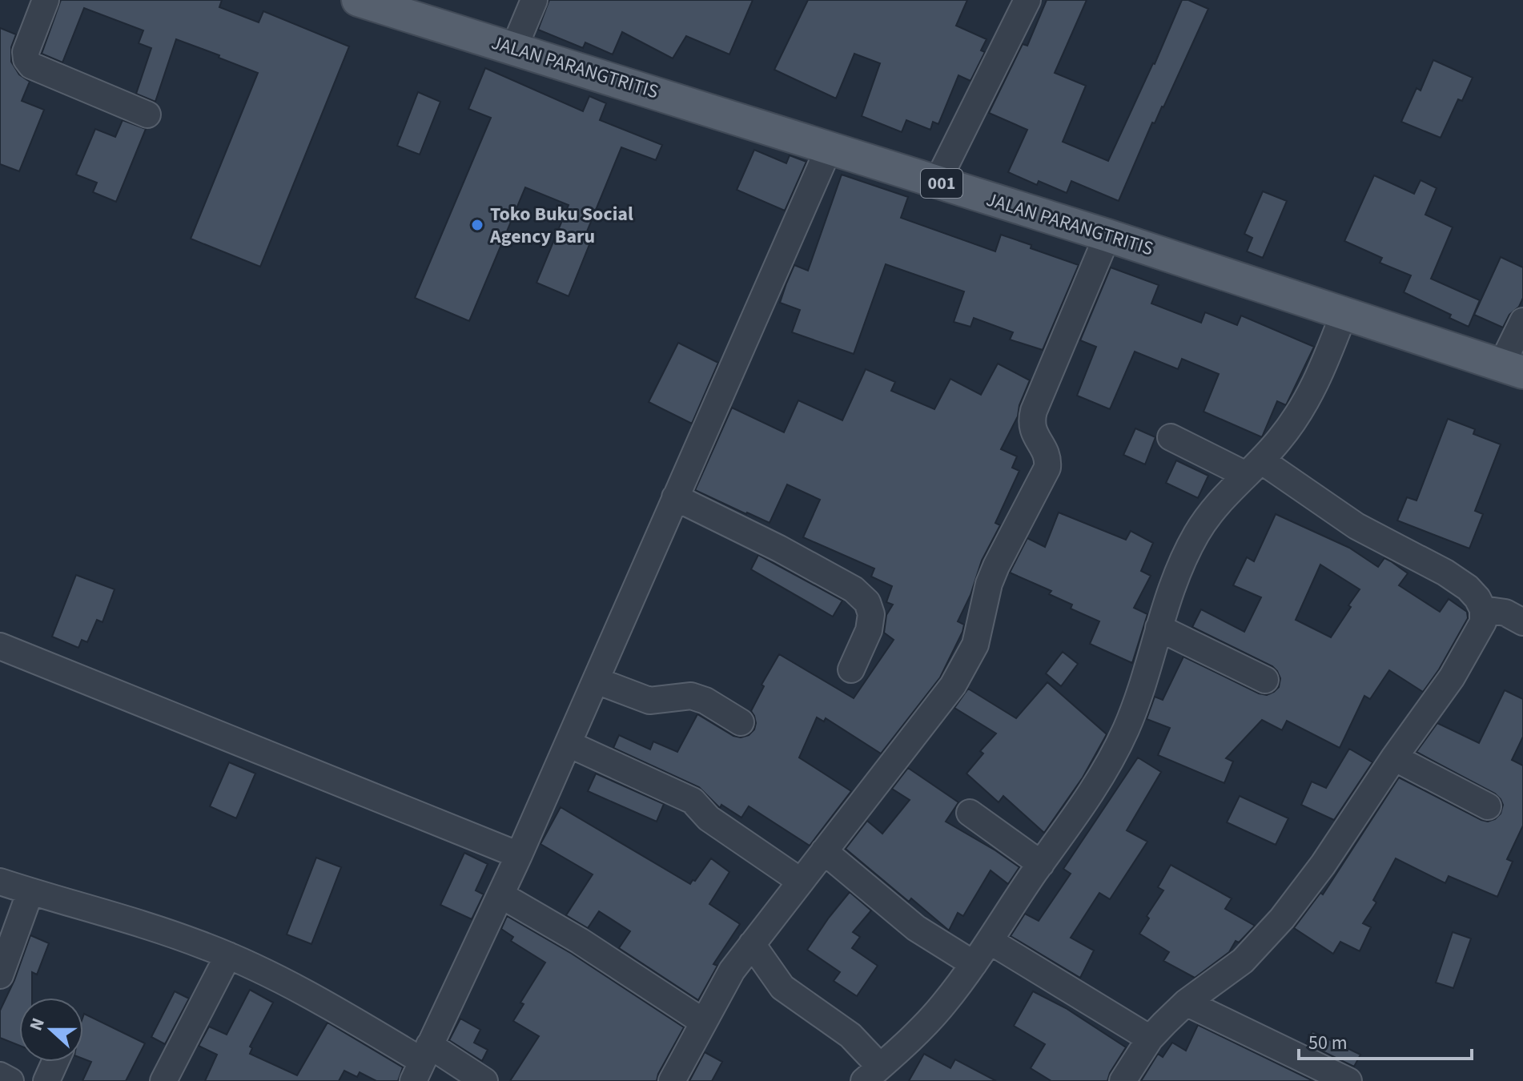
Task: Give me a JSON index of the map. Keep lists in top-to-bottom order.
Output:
{
  "streets": {
    "main road": ["JALAN PARANGTRITIS", "001"]
  },
  "places": ["Toko Buku Social Agency Baru"],
  "scale_bar": "50 m",
  "north": "left"
}
